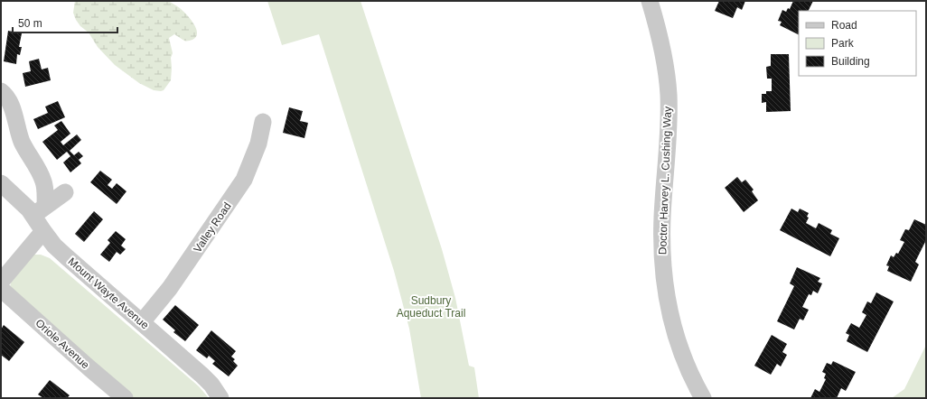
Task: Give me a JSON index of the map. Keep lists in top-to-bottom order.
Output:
{
  "streets": {
    "street": [
      "Doctor Harvey L. Cushing Way",
      "Valley Road",
      "Mount Wayte Avenue",
      "Oriole Avenue"
    ]
  },
  "crossings": [
    ["Valley Road", "Mount Wayte Avenue"]
  ],
  "parks": ["Sudbury Aqueduct Trail"],
  "legend": ["Road", "Park", "Building"],
  "scale_bar": "50 m"
}
